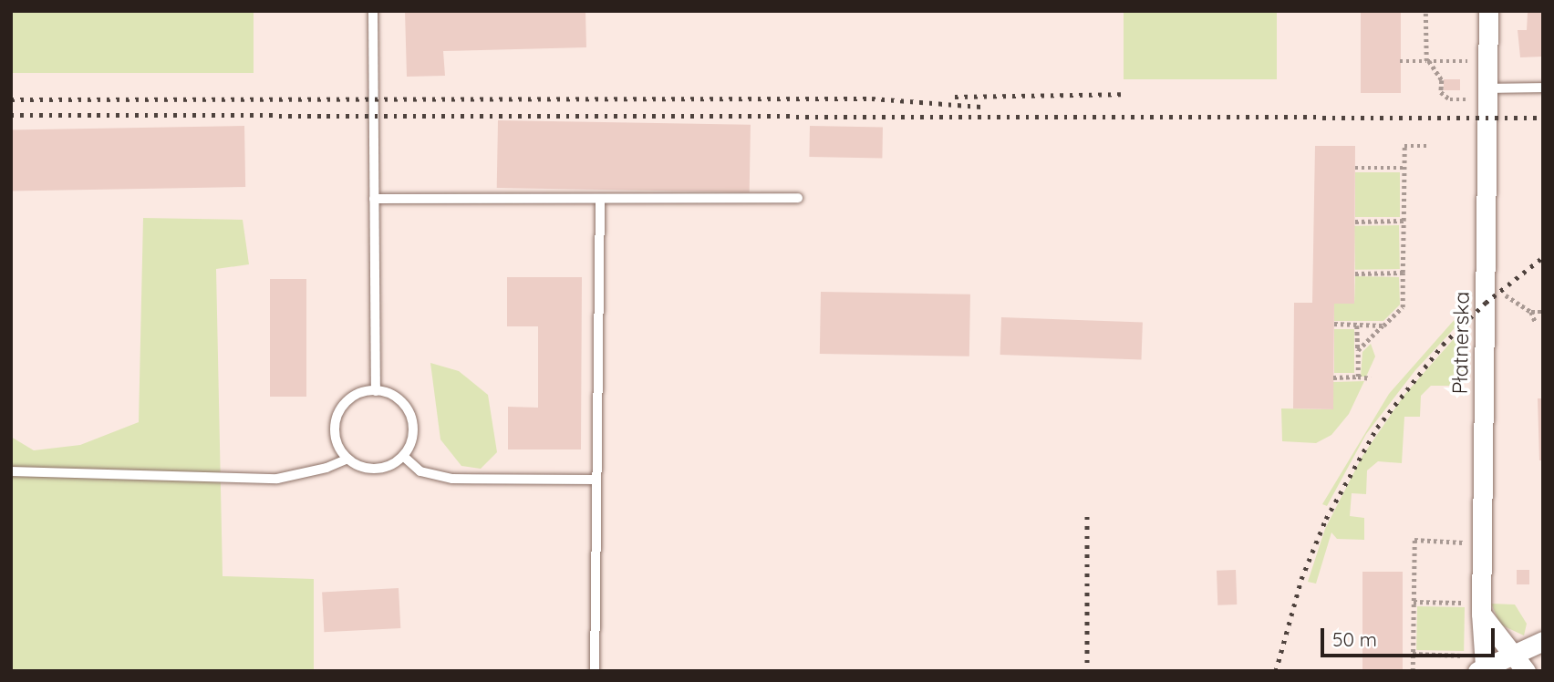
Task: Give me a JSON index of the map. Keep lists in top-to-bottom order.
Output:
{
  "streets": {
    "street": ["Płatnerska"]
  },
  "scale_bar": "50 m"
}
